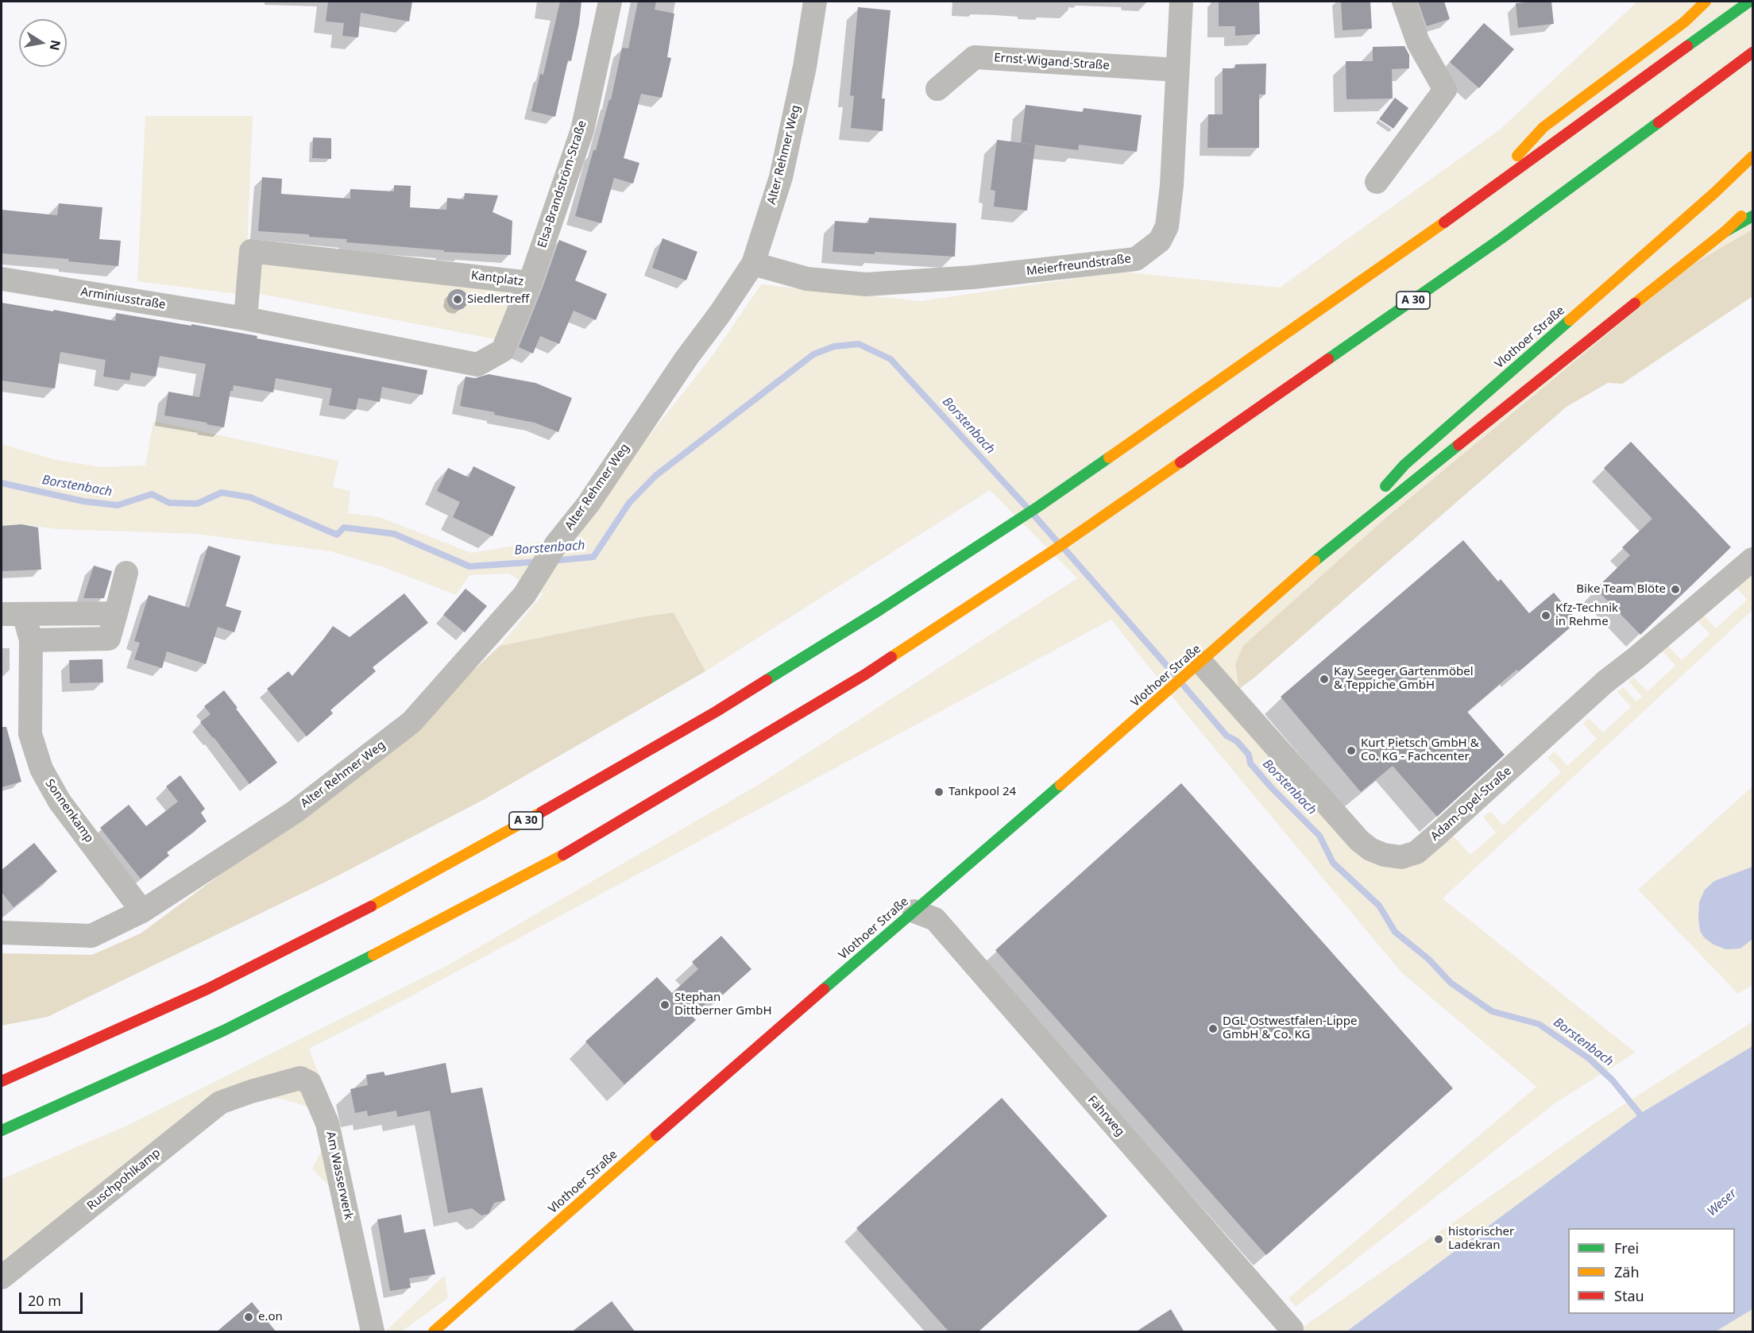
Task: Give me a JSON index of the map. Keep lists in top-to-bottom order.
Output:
{
  "streets": {
    "main road": ["A 30", "Vlothoer Straße"],
    "street": [
      "Ernst-Wigand-Straße",
      "Alter Rehmer Weg",
      "Elsa-Brandström-Straße",
      "Meierfreundstraße",
      "Kantplatz",
      "Arminiusstraße",
      "Adam-Opel-Straße",
      "Sonnenkamp",
      "Fährweg",
      "Am Wasserwerk",
      "Ruschpohlkamp"
    ]
  },
  "crossings": [
    ["Ernst-Wigand-Straße", "Meierfreundstraße"],
    ["Alter Rehmer Weg", "Meierfreundstraße"],
    ["Alter Rehmer Weg", "Sonnenkamp"],
    ["Elsa-Brandström-Straße", "Kantplatz"],
    ["Kantplatz", "Arminiusstraße"],
    ["Vlothoer Straße", "Adam-Opel-Straße"],
    ["Vlothoer Straße", "Fährweg"],
    ["Am Wasserwerk", "Ruschpohlkamp"]
  ],
  "water": ["Borstenbach", "Weser"],
  "places": [
    "Siedlertreff",
    "Bike Team Blöte",
    "Kfz-Technik in Rehme",
    "Kay Seeger Gartenmöbel & Teppiche GmbH",
    "Kurt Pietsch GmbH & Co. KG - Fachcenter",
    "Tankpool 24",
    "Stephan Dittberner GmbH",
    "DGL Ostwestfalen-Lippe GmbH & Co. KG",
    "historischer Ladekran",
    "e.on"
  ],
  "legend": ["Frei", "Zäh", "Stau"],
  "scale_bar": "20 m",
  "north": "right"
}
